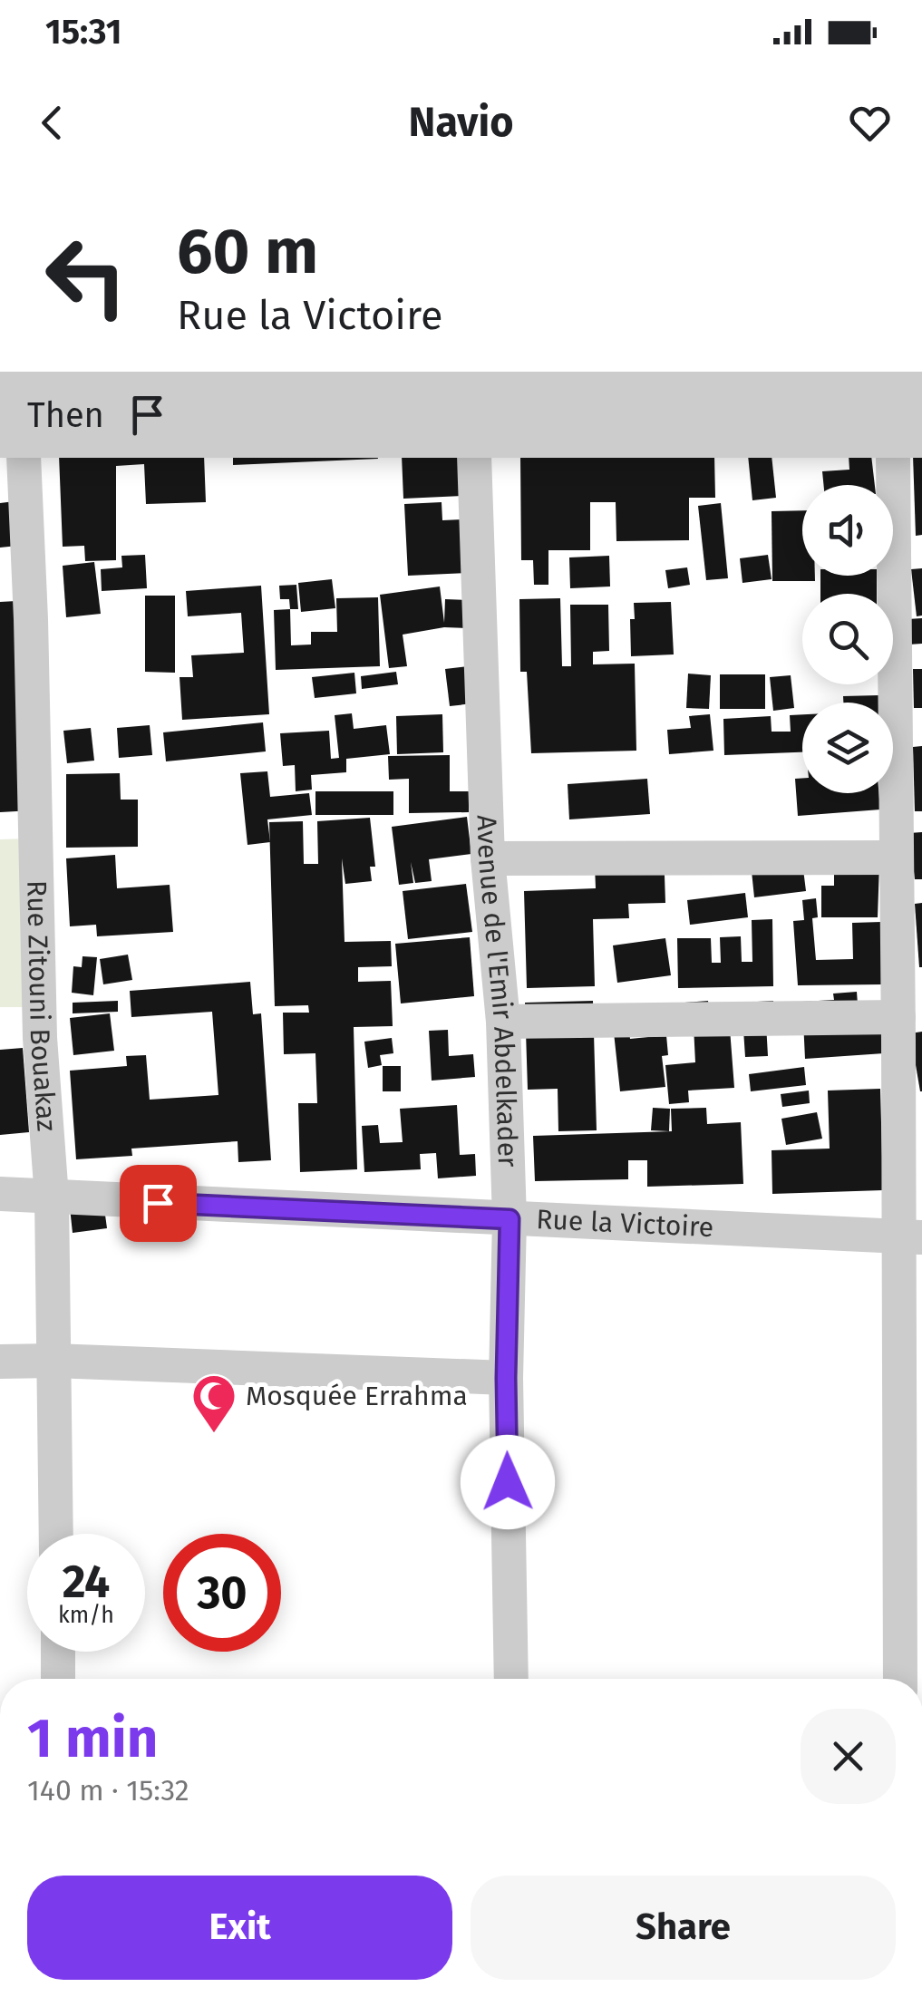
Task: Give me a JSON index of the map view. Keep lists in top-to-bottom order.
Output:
{
  "streets": {
    "street": ["Avenue de l'Emir Abdelkader", "Rue Zitouni Bouakaz", "Rue la Victoire"]
  },
  "crossings": [
    ["Avenue de l'Emir Abdelkader", "Rue la Victoire"],
    ["Rue Zitouni Bouakaz", "Rue la Victoire"]
  ],
  "places": {
    "mosque": ["Mosquée Errahma"]
  },
  "page": {
    "status": "15:31",
    "header": "Navio",
    "turn": ["60 m", "Rue la Victoire"],
    "then": "Then",
    "speed": "24 km/h",
    "limit": "30",
    "heading": ["1 min", "140 m · 15:32"],
    "buttons": ["Exit", "Share"]
  }
}
